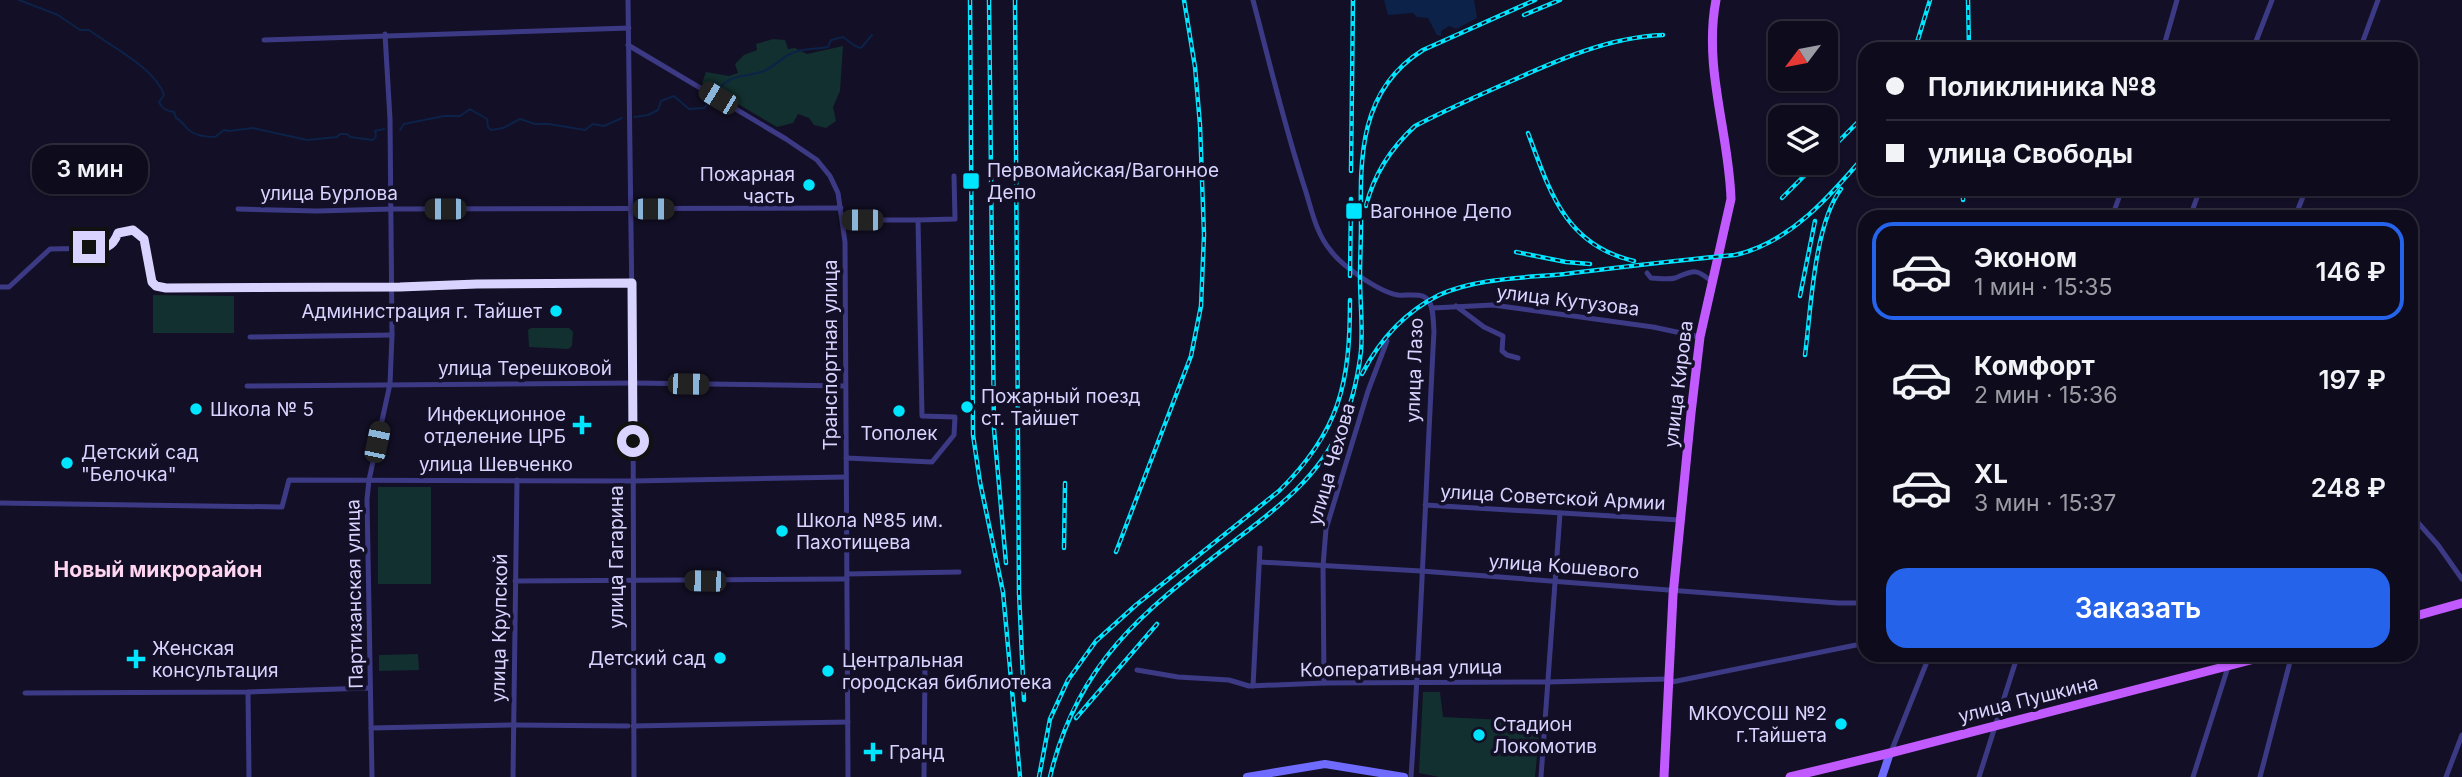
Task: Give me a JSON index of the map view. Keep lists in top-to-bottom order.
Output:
{
  "streets": {
    "main road": ["улица Кирова", "улица Пушкина"],
    "street": [
      "улица Бурлова",
      "улица Кутузова",
      "Транспортная улица",
      "улица Терешковой",
      "улица Лазо",
      "улица Шевченко",
      "улица Чехова",
      "улица Советской Армии",
      "улица Гагарина",
      "улица Кошевого",
      "Партизанская улица",
      "улица Крупской",
      "Кооперативная улица"
    ]
  },
  "crossings": [
    ["улица Бурлова", "Транспортная улица"],
    ["улица Бурлова", "улица Гагарина"],
    ["улица Бурлова", "Партизанская улица"],
    ["улица Кутузова", "улица Лазо"],
    ["улица Кутузова", "улица Кирова"],
    ["Транспортная улица", "улица Терешковой"],
    ["Транспортная улица", "улица Шевченко"],
    ["Транспортная улица", "улица Гагарина"],
    ["улица Терешковой", "улица Гагарина"],
    ["улица Терешковой", "Партизанская улица"],
    ["улица Лазо", "улица Советской Армии"],
    ["улица Лазо", "улица Кошевого"],
    ["улица Лазо", "Кооперативная улица"],
    ["улица Кирова", "улица Советской Армии"],
    ["улица Кирова", "улица Кошевого"],
    ["улица Кирова", "Кооперативная улица"],
    ["улица Шевченко", "улица Гагарина"],
    ["улица Шевченко", "Партизанская улица"],
    ["улица Шевченко", "улица Крупской"],
    ["улица Чехова", "улица Кошевого"],
    ["улица Чехова", "Кооперативная улица"]
  ],
  "districts": ["Новый микрорайон"],
  "places": {
    "transit": ["Первомайская/Вагонное Депо", "Вагонное Депо"],
    "other": [
      "Пожарная часть",
      "Администрация г. Тайшет",
      "Пожарный поезд ст. Тайшет",
      "Школа № 5",
      "Тополек",
      "Детский сад \"Белочка\"",
      "Школа №85 им. Пахотищева",
      "Детский сад",
      "Центральная городская библиотека",
      "МКОУСОШ №2 г.Тайшета",
      "Стадион Локомотив"
    ],
    "health": ["Инфекционное отделение ЦРБ", "Женская консультация", "Гранд"]
  },
  "north": "bottom left",
  "page": {
    "banner": ["Поликлиника №8", "улица Свободы"],
    "bubble": "3 мин",
    "list": [
      {
        "name": "Эконом",
        "note": "1 мин · 15:35",
        "value": "146 ₽"
      },
      {
        "name": "Комфорт",
        "note": "2 мин · 15:36",
        "value": "197 ₽"
      },
      {
        "name": "XL",
        "note": "3 мин · 15:37",
        "value": "248 ₽"
      }
    ],
    "buttons": "Заказать"
  }
}
